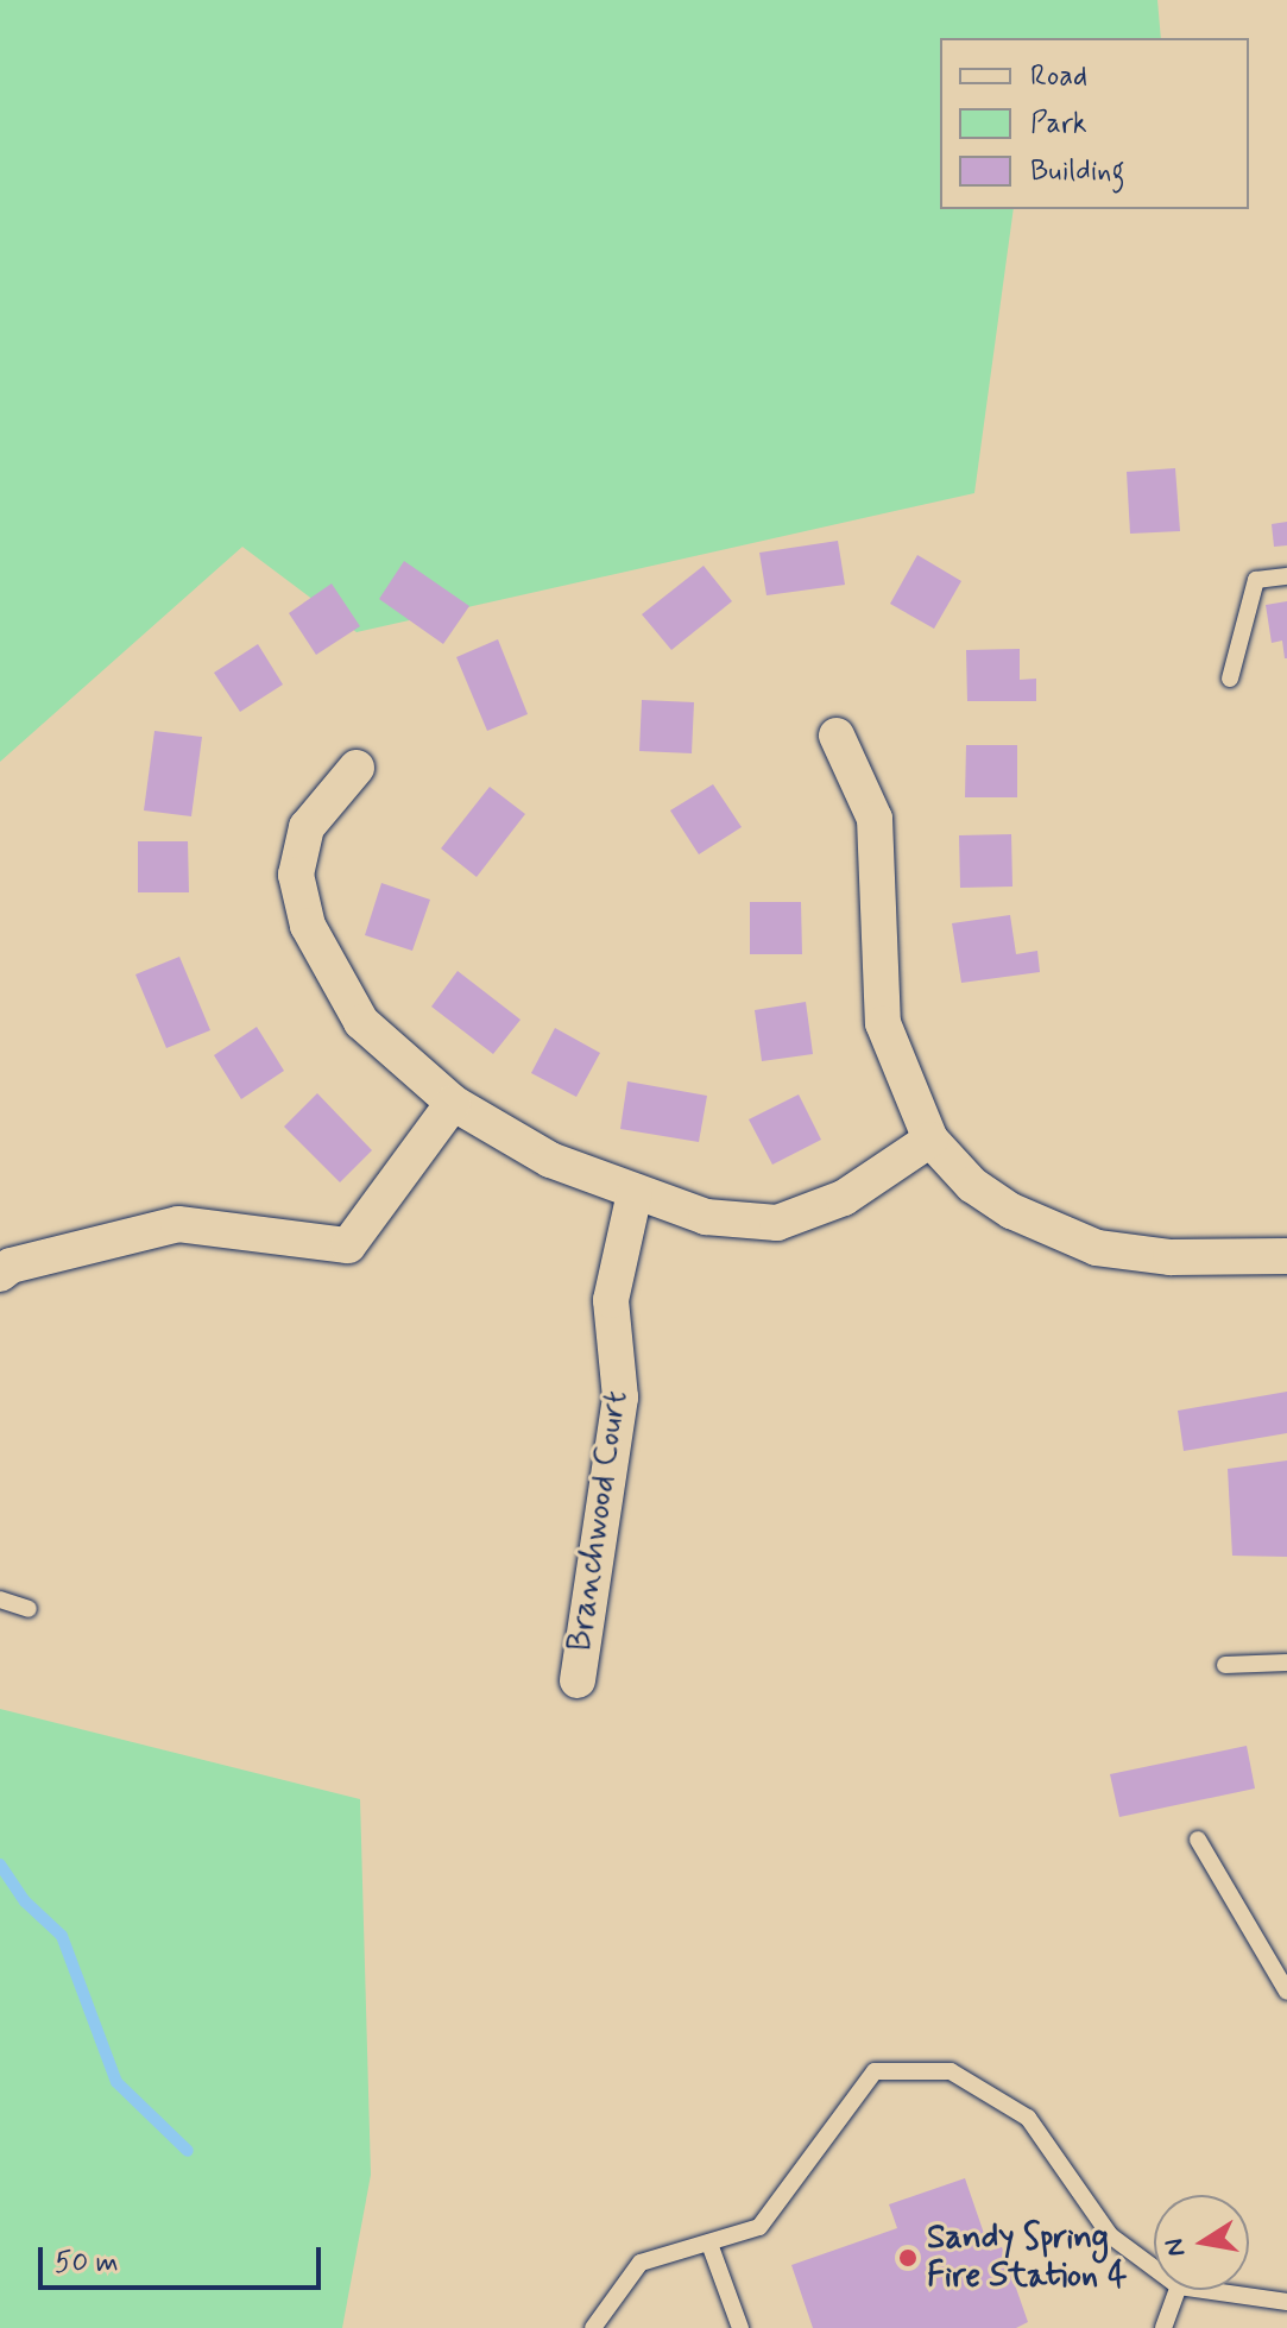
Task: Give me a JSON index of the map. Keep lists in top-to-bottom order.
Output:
{
  "streets": {
    "street": ["Branchwood Court"]
  },
  "places": ["Sandy Spring Fire Station 4"],
  "legend": ["Road", "Park", "Building"],
  "scale_bar": "50 m",
  "north": "left"
}
